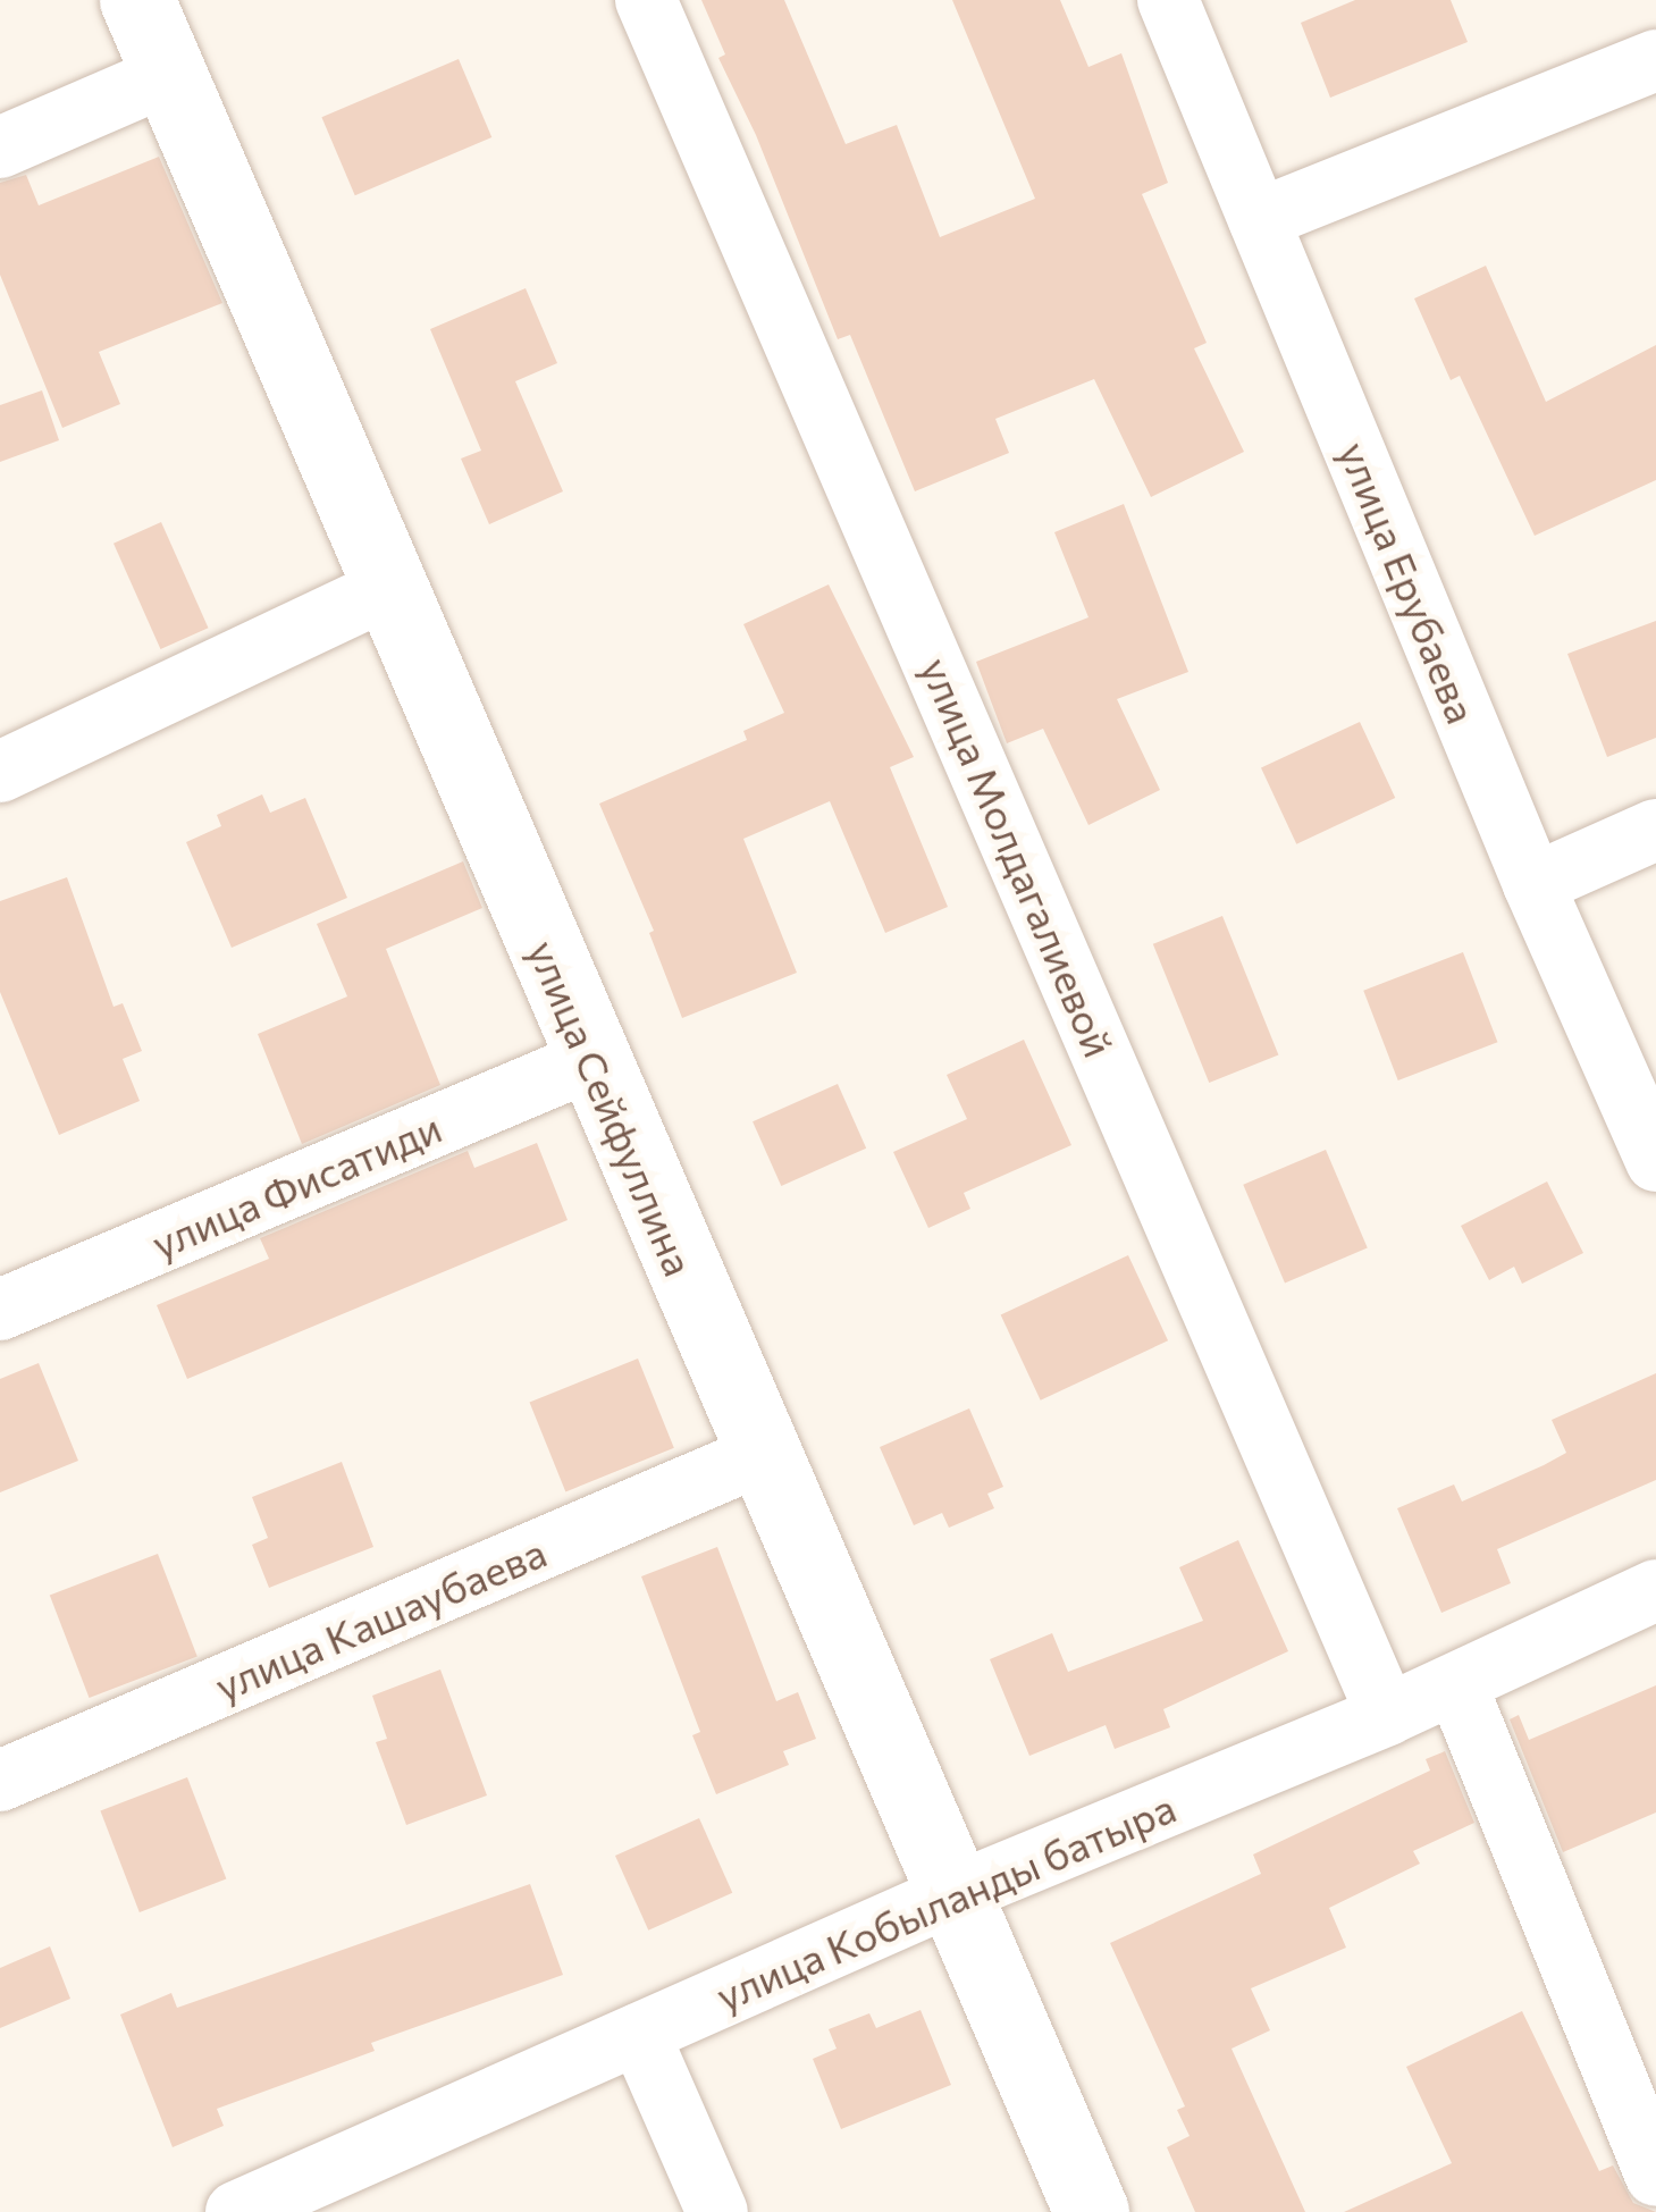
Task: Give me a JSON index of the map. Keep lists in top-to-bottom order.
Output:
{
  "streets": {
    "main road": ["улица Сейфуллина"],
    "street": [
      "улица Ерубаева",
      "улица Молдагалиевой",
      "улица Фисатиди",
      "улица Кашаубаева",
      "улица Кобыланды батыра"
    ]
  },
  "crossings": [
    ["улица Молдагалиевой", "улица Кобыланды батыра"],
    ["улица Сейфуллина", "улица Фисатиди"],
    ["улица Сейфуллина", "улица Кашаубаева"],
    ["улица Сейфуллина", "улица Кобыланды батыра"]
  ]
}
